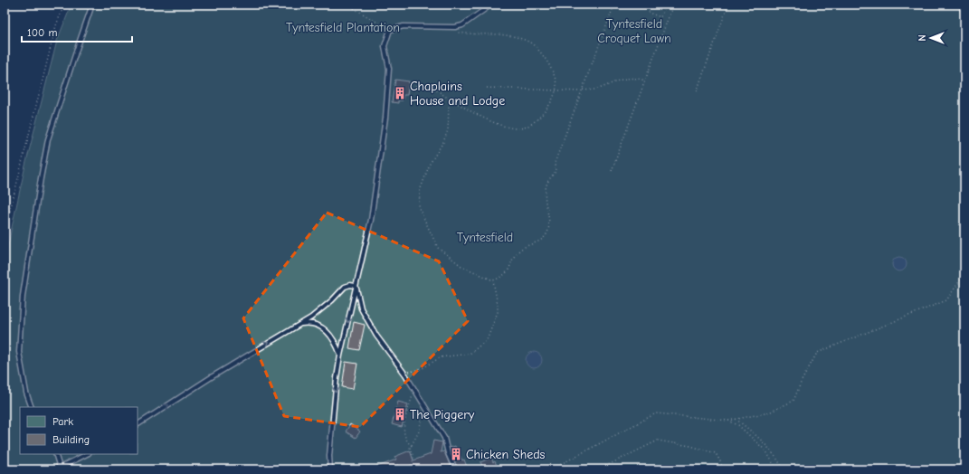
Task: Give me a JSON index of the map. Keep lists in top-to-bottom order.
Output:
{
  "parks": ["Tyntesfield Croquet Lawn", "Tyntesfield Plantation", "Tyntesfield"],
  "places": {
    "building": ["Chaplains House and Lodge", "The Piggery", "Chicken Sheds"]
  },
  "legend": ["Park", "Building"],
  "scale_bar": "100 m",
  "north": "left"
}
